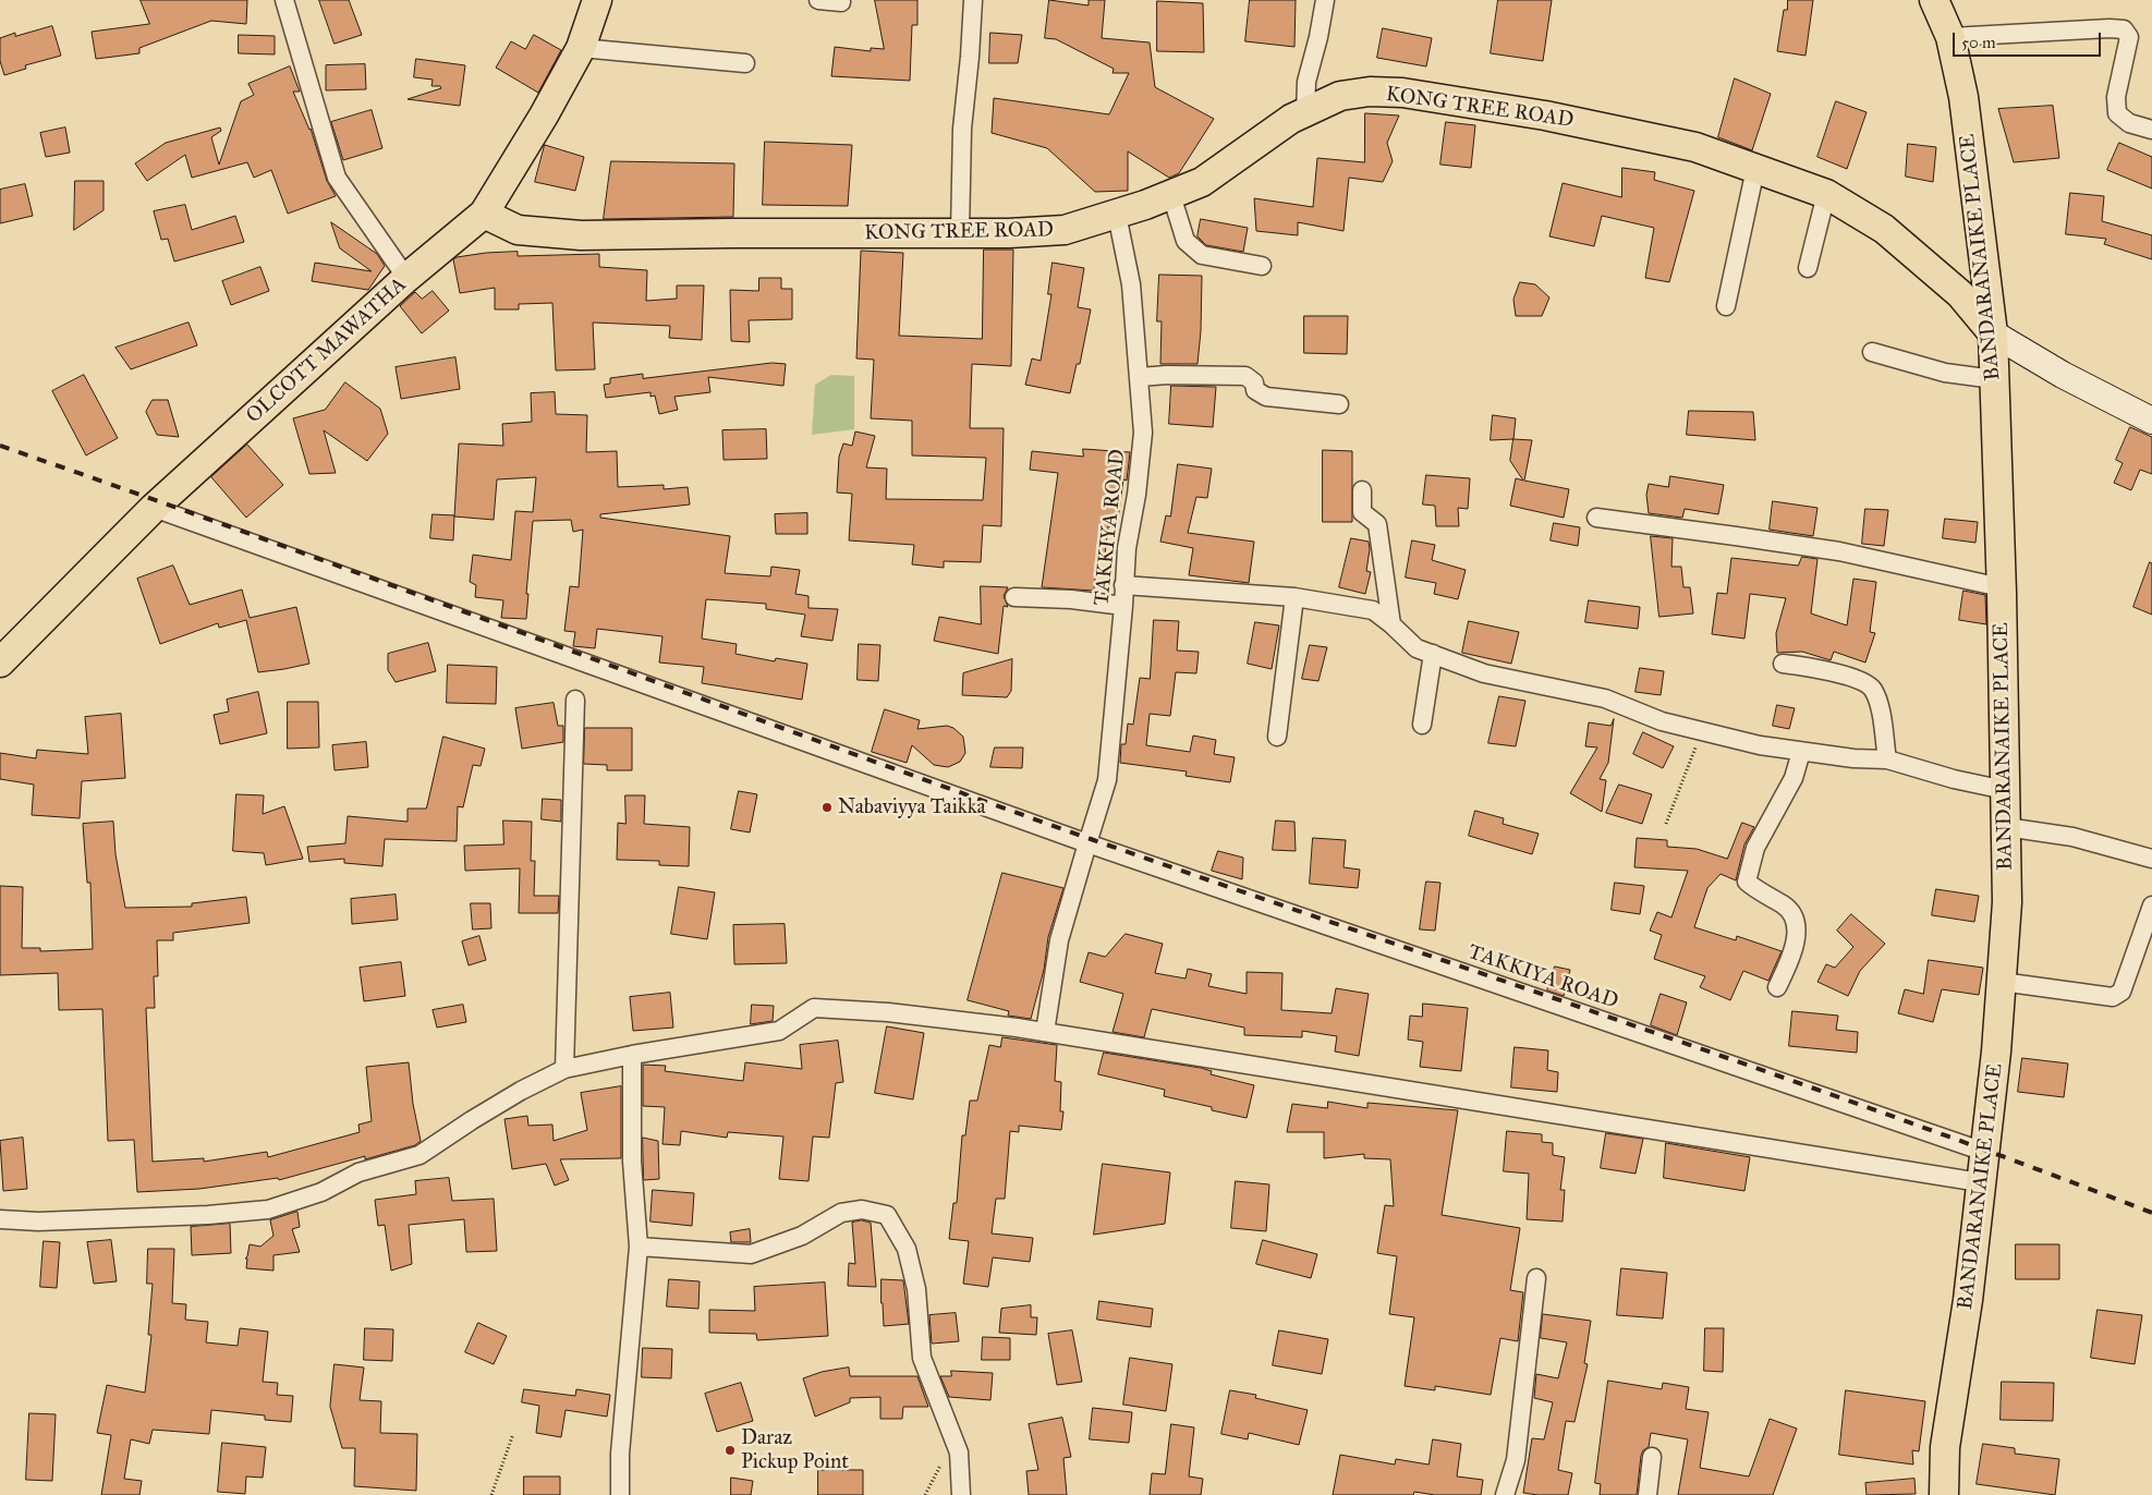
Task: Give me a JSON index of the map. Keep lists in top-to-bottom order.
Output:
{
  "streets": {
    "main road": ["KONG TREE ROAD", "BANDARANAIKE PLACE", "OLCOTT MAWATHA"],
    "street": ["TAKKIYA ROAD"]
  },
  "crossings": [
    ["KONG TREE ROAD", "BANDARANAIKE PLACE"],
    ["KONG TREE ROAD", "OLCOTT MAWATHA"],
    ["KONG TREE ROAD", "TAKKIYA ROAD"],
    ["BANDARANAIKE PLACE", "TAKKIYA ROAD"]
  ],
  "places": ["Nabaviyya Taikka", "Daraz Pickup Point"],
  "scale_bar": "50 m"
}
